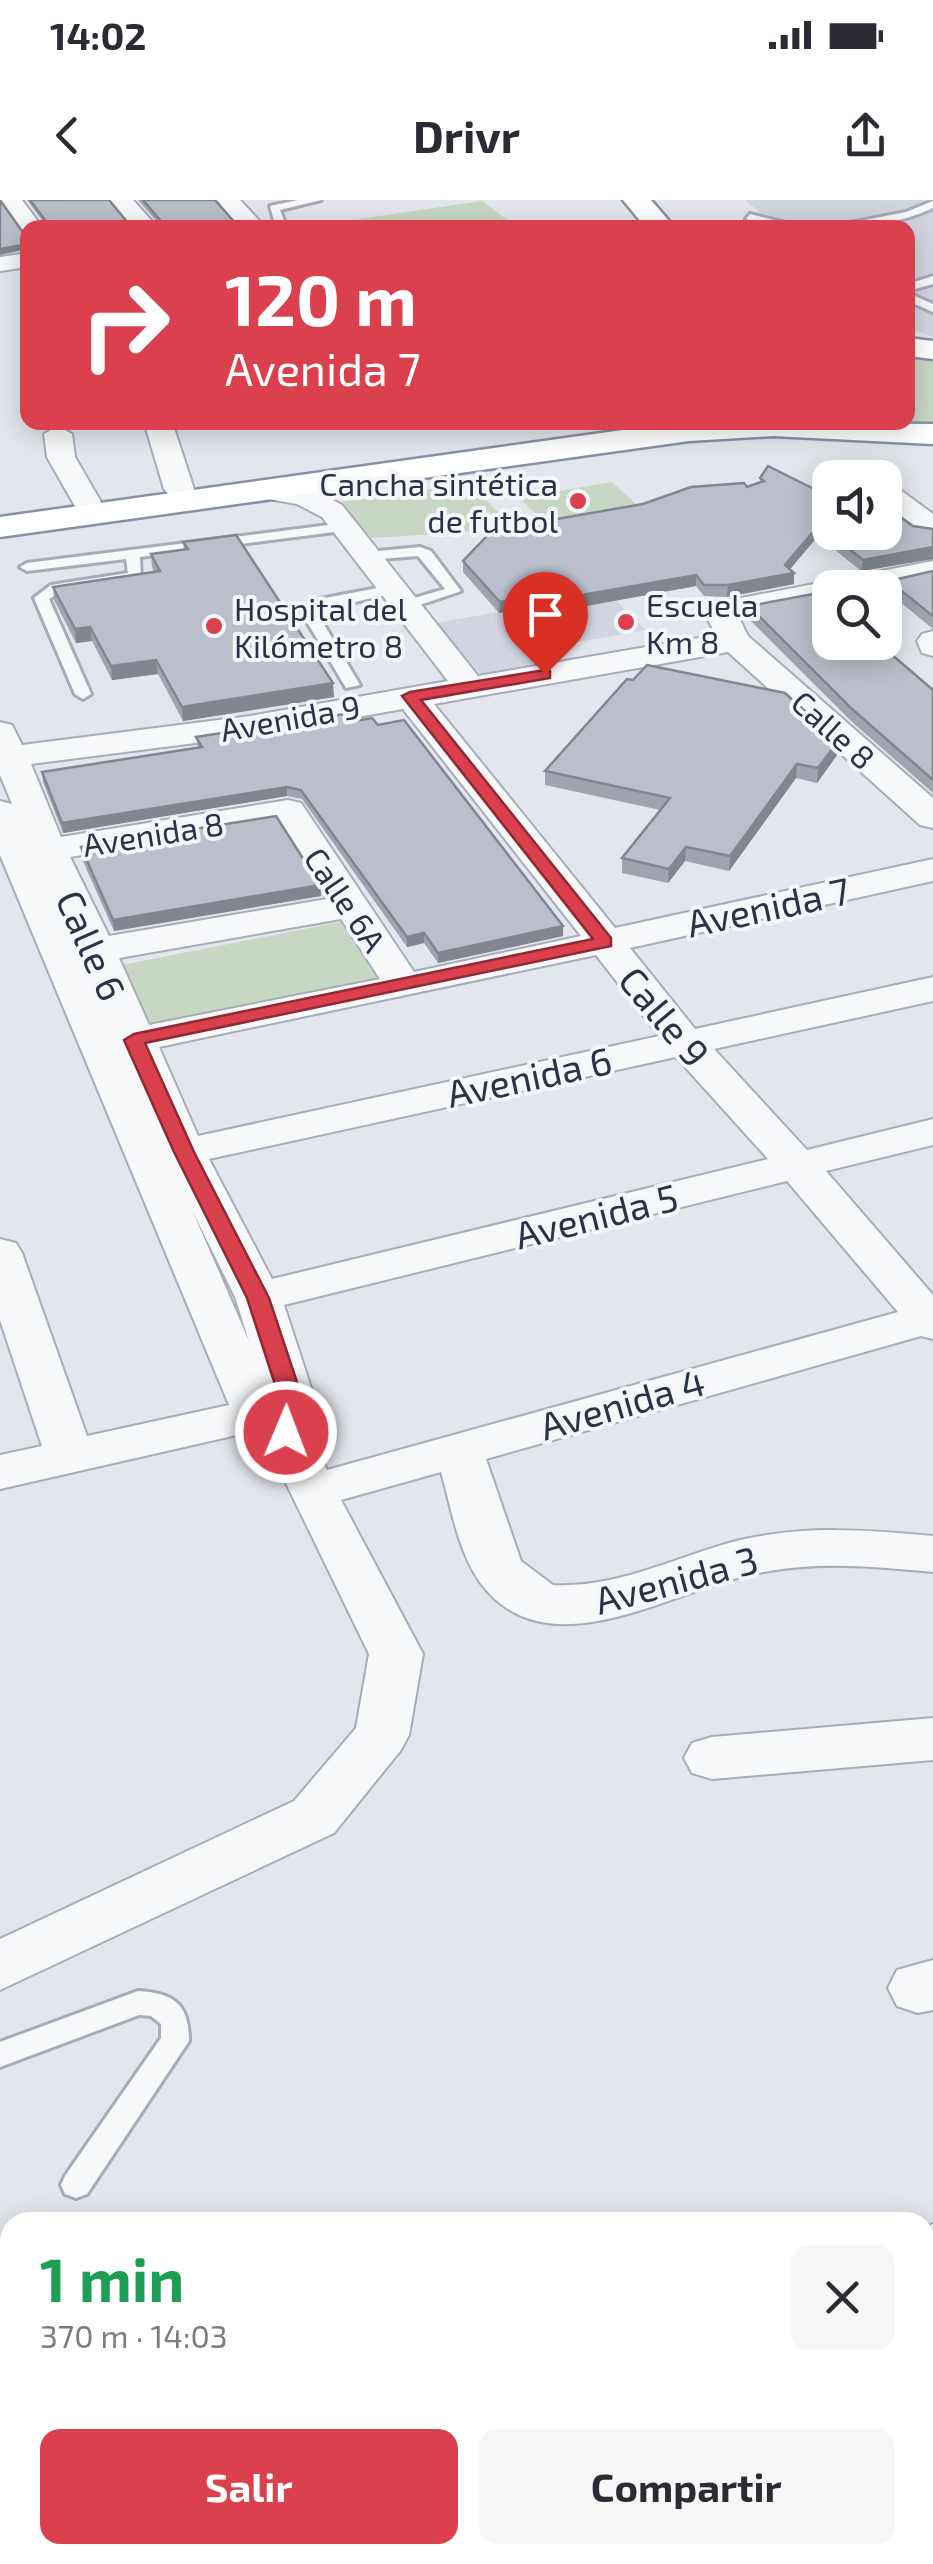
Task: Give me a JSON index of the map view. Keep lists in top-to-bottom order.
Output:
{
  "streets": {
    "street": [
      "Avenida 9",
      "Calle 8",
      "Avenida 8",
      "Calle 6A",
      "Avenida 7",
      "Calle 6",
      "Calle 9",
      "Avenida 6",
      "Avenida 5",
      "Avenida 4",
      "Avenida 3"
    ]
  },
  "crossings": [
    ["Avenida 9", "Calle 8"],
    ["Avenida 9", "Calle 6"],
    ["Avenida 9", "Calle 9"],
    ["Avenida 8", "Calle 6A"],
    ["Avenida 8", "Calle 6"],
    ["Calle 6A", "Avenida 7"],
    ["Avenida 7", "Calle 6"],
    ["Avenida 7", "Calle 9"],
    ["Calle 6", "Avenida 6"],
    ["Calle 6", "Avenida 5"],
    ["Calle 6", "Avenida 4"],
    ["Calle 9", "Avenida 6"],
    ["Calle 9", "Avenida 5"],
    ["Calle 9", "Avenida 4"],
    ["Avenida 4", "Avenida 3"]
  ],
  "places": ["Cancha sintética de futbol", "Escuela Km 8", "Hospital del Kilómetro 8"],
  "page": {
    "status": "14:02",
    "header": "Drivr",
    "turn": ["120 m", "Avenida 7"],
    "heading": ["1 min", "370 m · 14:03"],
    "buttons": ["Salir", "Compartir"]
  }
}
